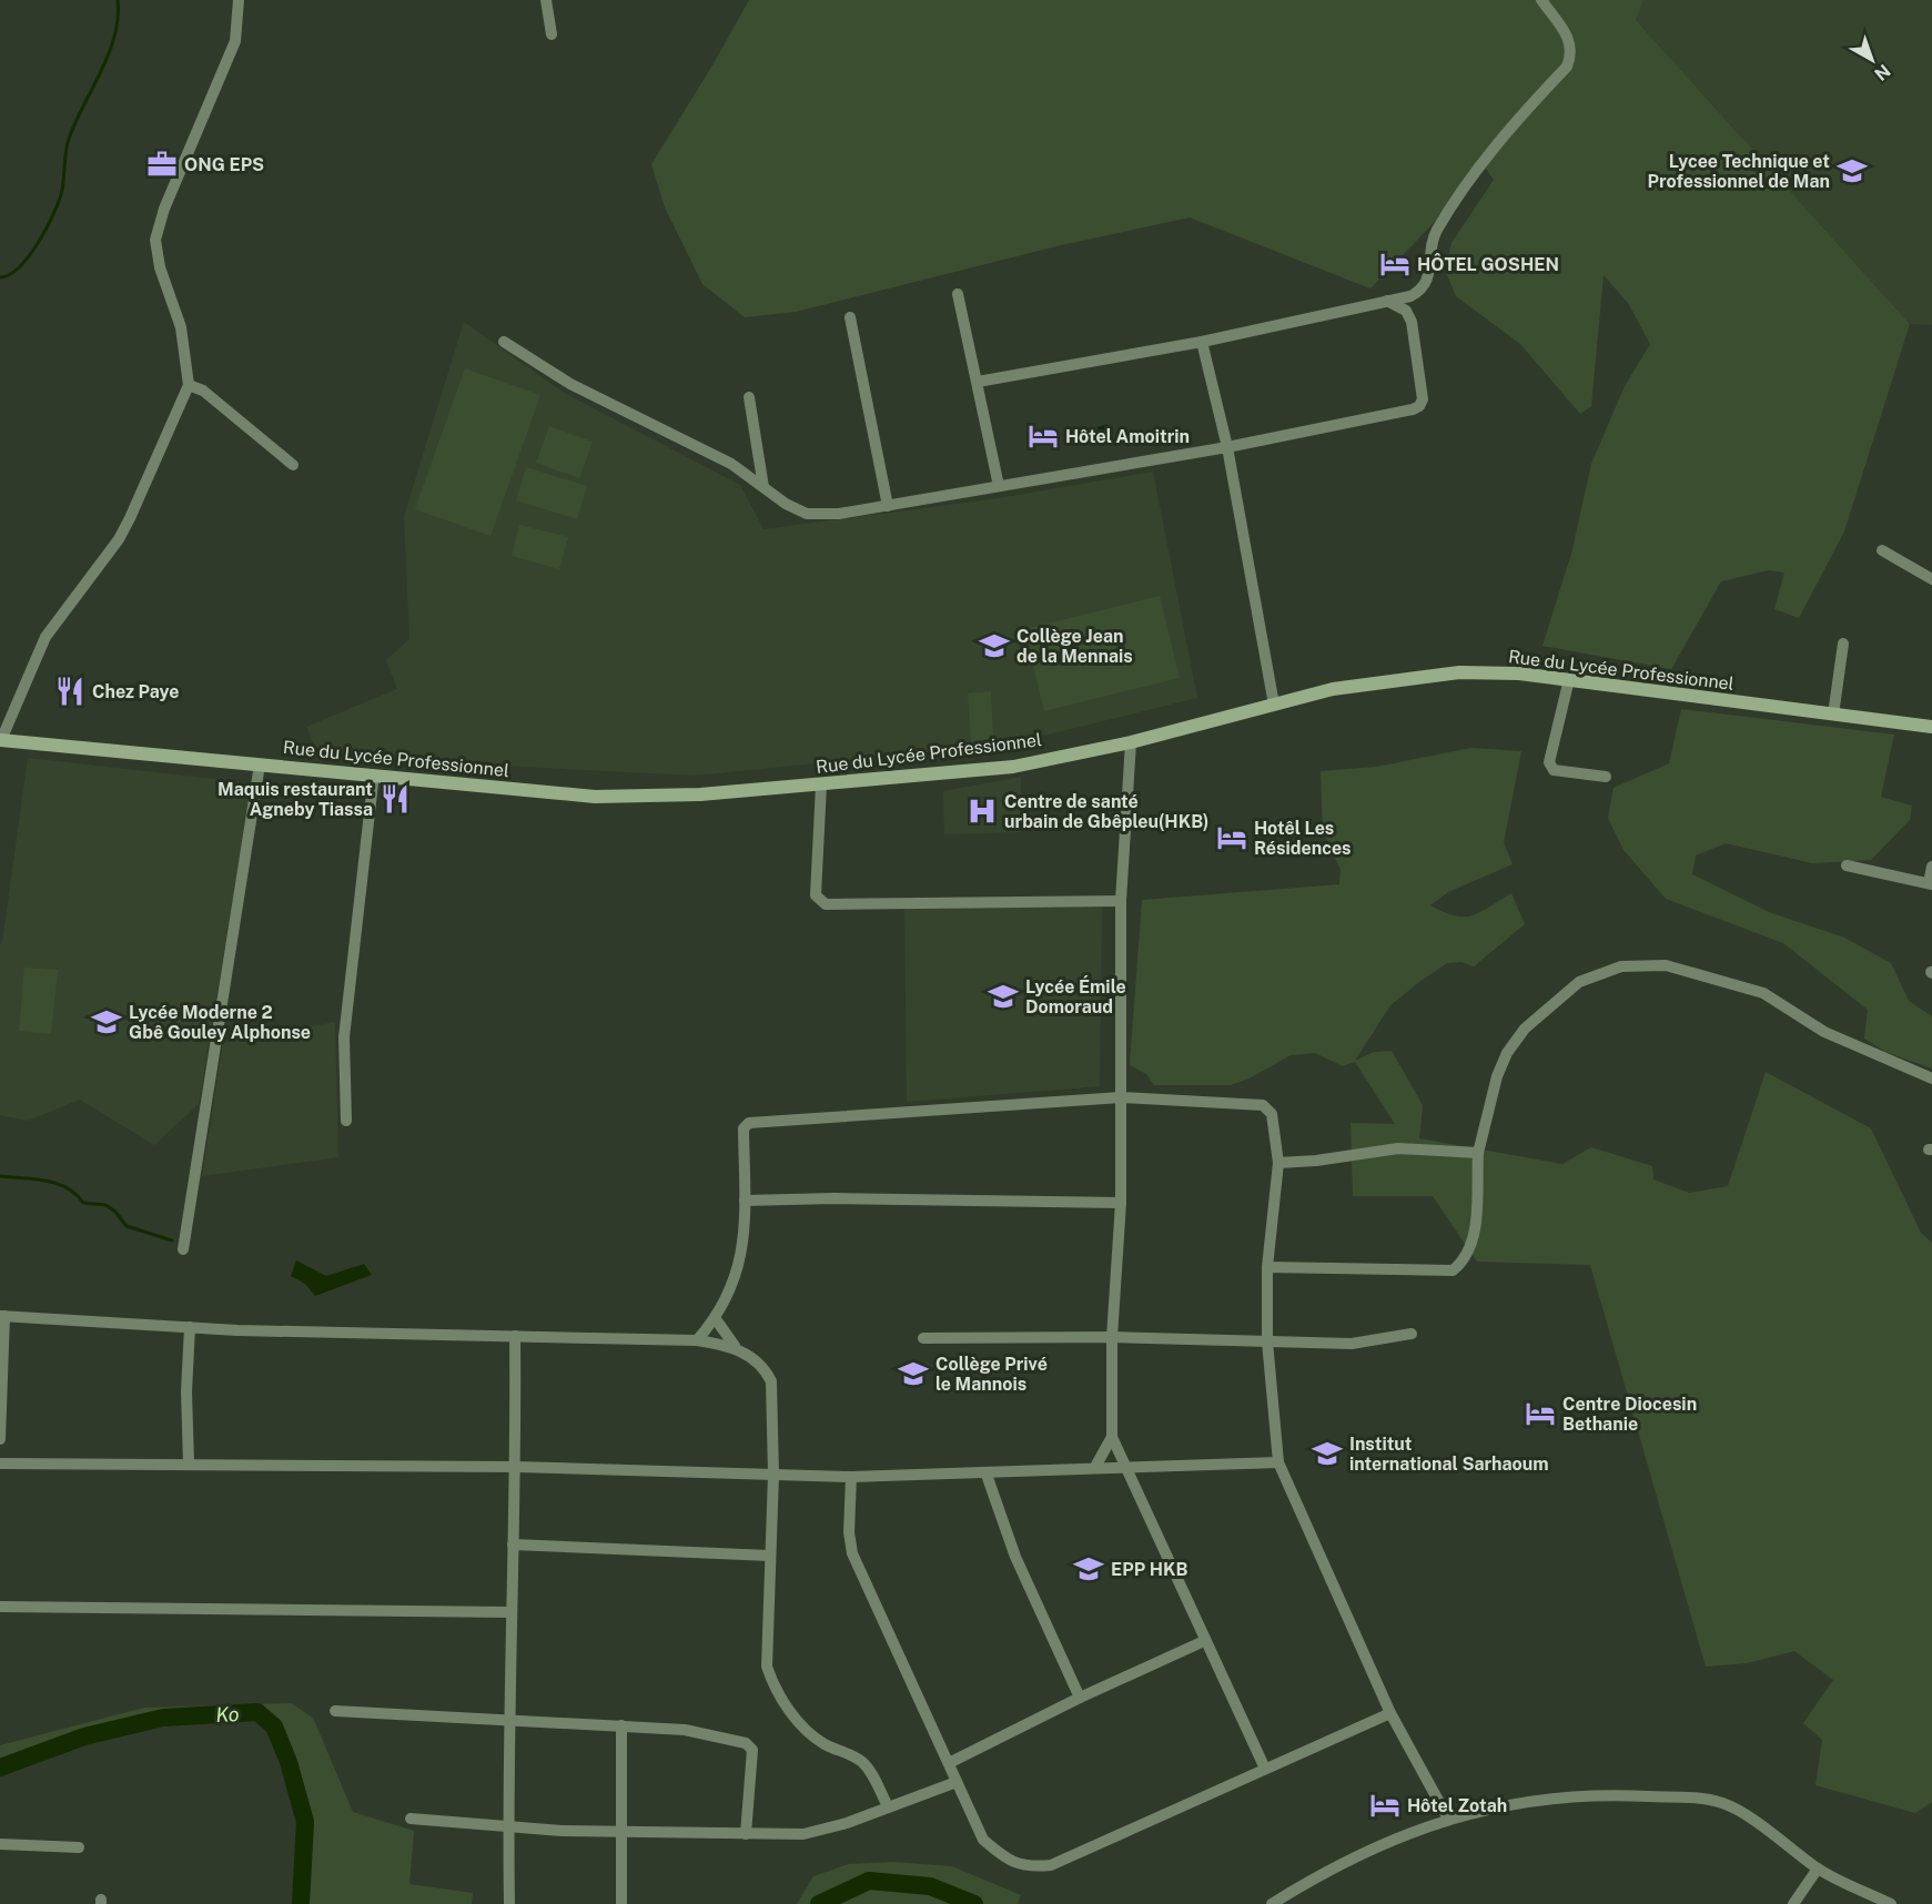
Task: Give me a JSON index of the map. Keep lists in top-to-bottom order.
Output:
{
  "streets": {
    "main road": ["Rue du Lycée Professionnel"]
  },
  "water": ["Ko"],
  "places": {
    "office": ["ONG EPS"],
    "school or university": [
      "Lycee Technique et Professionnel de Man",
      "Collège Jean de la Mennais",
      "Lycée Émile Domoraud",
      "Lycée Moderne 2 Gbê Gouley Alphonse",
      "Collège Privé le Mannois",
      "Institut international Sarhaoum",
      "EPP HKB"
    ],
    "hotel": [
      "HÔTEL GOSHEN",
      "Hôtel Amoitrin",
      "Hotêl Les Résidences",
      "Centre Diocesin Bethanie",
      "Hôtel Zotah"
    ],
    "restaurant": ["Chez Paye", "Maquis restaurant Agneby Tiassa"],
    "hospital": ["Centre de santé urbain de Gbêpleu(HKB)"]
  },
  "north": "bottom right"
}
